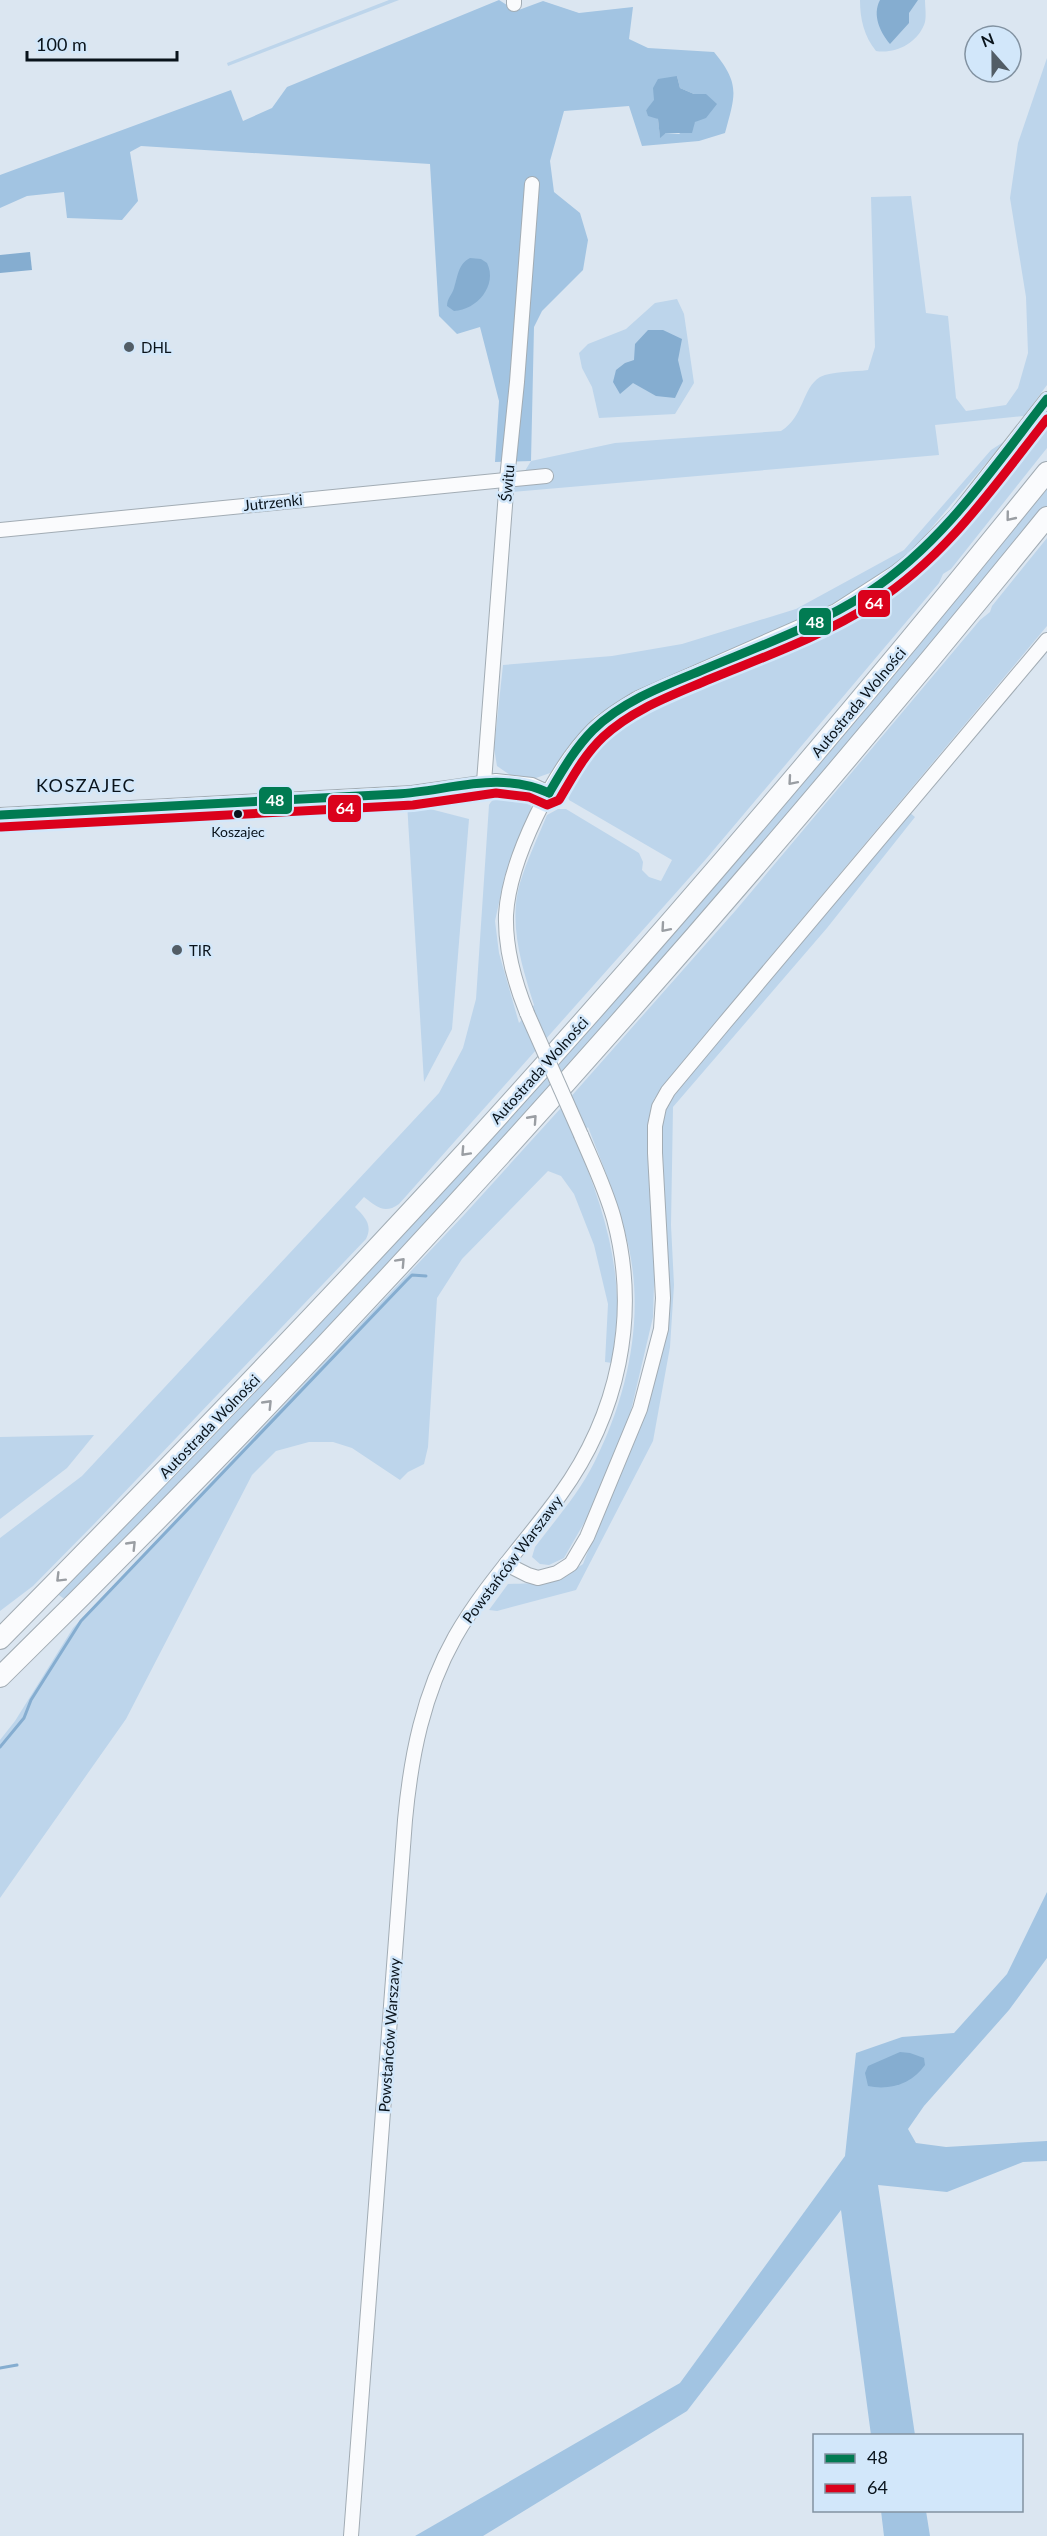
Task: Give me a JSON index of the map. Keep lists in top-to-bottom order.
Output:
{
  "streets": {
    "highway": ["Autostrada Wolności"],
    "street": ["Świtu", "Jutrzenki", "Powstańców Warszawy"]
  },
  "crossings": [
    ["Świtu", "Jutrzenki"]
  ],
  "districts": ["KOSZAJEC"],
  "places": ["DHL", "Koszajec", "TIR"],
  "lines": ["transit line 48", "transit line 64"],
  "legend": ["48", "64"],
  "scale_bar": "100 m",
  "north": "top"
}
